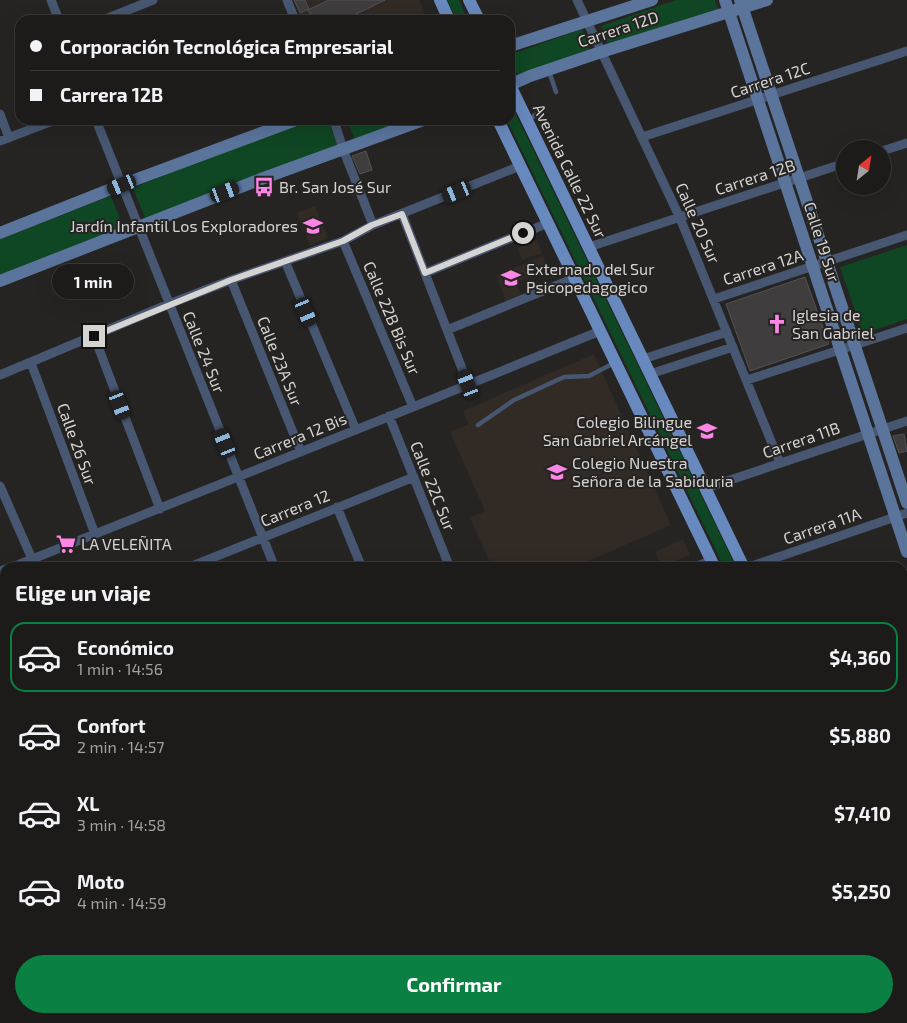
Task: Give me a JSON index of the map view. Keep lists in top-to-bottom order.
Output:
{
  "streets": {
    "main road": ["Avenida Calle 22 Sur"],
    "street": [
      "Carrera 12D",
      "Carrera 12C",
      "Carrera 12B",
      "Calle 20 Sur",
      "Calle 19 Sur",
      "Carrera 12A",
      "Calle 22B Bis Sur",
      "Calle 24 Sur",
      "Calle 23A Sur",
      "Carrera 12 Bis",
      "Carrera 11B",
      "Calle 26 Sur",
      "Calle 22C Sur",
      "Carrera 12",
      "Carrera 11A"
    ]
  },
  "crossings": [
    ["Carrera 12D", "Calle 20 Sur"],
    ["Carrera 12D", "Calle 19 Sur"],
    ["Carrera 12C", "Calle 20 Sur"],
    ["Carrera 12C", "Calle 19 Sur"],
    ["Avenida Calle 22 Sur", "Carrera 12B"],
    ["Avenida Calle 22 Sur", "Carrera 11B"],
    ["Carrera 12B", "Calle 20 Sur"],
    ["Carrera 12B", "Calle 19 Sur"],
    ["Calle 20 Sur", "Carrera 12A"],
    ["Calle 20 Sur", "Carrera 11B"],
    ["Calle 19 Sur", "Carrera 12A"],
    ["Calle 19 Sur", "Carrera 11B"],
    ["Calle 19 Sur", "Carrera 11A"],
    ["Calle 22B Bis Sur", "Carrera 12 Bis"],
    ["Calle 24 Sur", "Carrera 12 Bis"],
    ["Calle 24 Sur", "Carrera 12"],
    ["Calle 23A Sur", "Carrera 12 Bis"],
    ["Carrera 12 Bis", "Calle 26 Sur"],
    ["Carrera 12 Bis", "Calle 22C Sur"],
    ["Calle 22C Sur", "Carrera 12"]
  ],
  "places": {
    "bus stop": ["Br. San José Sur"],
    "school or university": [
      "Jardín Infantil Los Exploradores",
      "Externado del Sur Psicopedagogico",
      "Colegio Bilingue San Gabriel Arcángel",
      "Colegio Nuestra Señora de la Sabiduria"
    ],
    "church": ["Iglesia de San Gabriel"],
    "supermarket": ["LA VELEÑITA"]
  },
  "north": "top right",
  "page": {
    "banner": ["Corporación Tecnológica Empresarial", "Carrera 12B"],
    "bubble": "1 min",
    "heading": "Elige un viaje",
    "list": [
      {
        "name": "Económico",
        "note": "1 min · 14:56",
        "value": "$4,360"
      },
      {
        "name": "Confort",
        "note": "2 min · 14:57",
        "value": "$5,880"
      },
      {
        "name": "XL",
        "note": "3 min · 14:58",
        "value": "$7,410"
      },
      {
        "name": "Moto",
        "note": "4 min · 14:59",
        "value": "$5,250"
      }
    ],
    "buttons": "Confirmar"
  }
}
